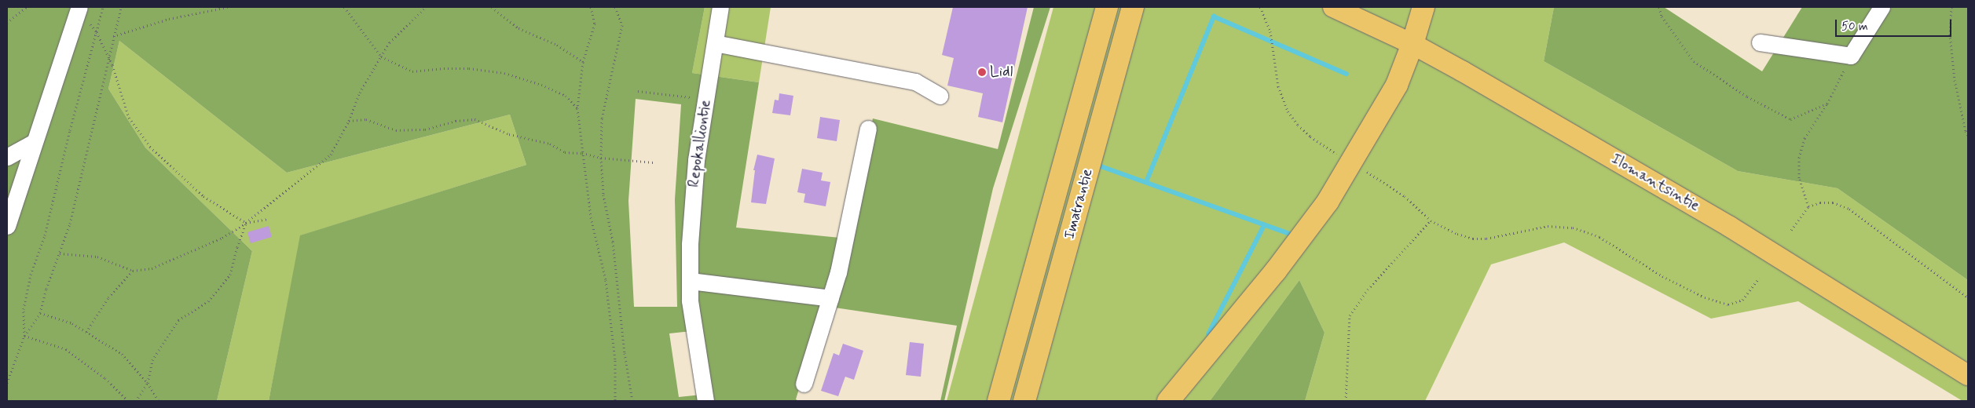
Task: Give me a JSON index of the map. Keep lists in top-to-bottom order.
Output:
{
  "streets": {
    "highway": ["Imatrantie"],
    "main road": ["Ilomantsintie"],
    "street": ["Repokalliontie"]
  },
  "places": ["Lidl"],
  "scale_bar": "50 m"
}
